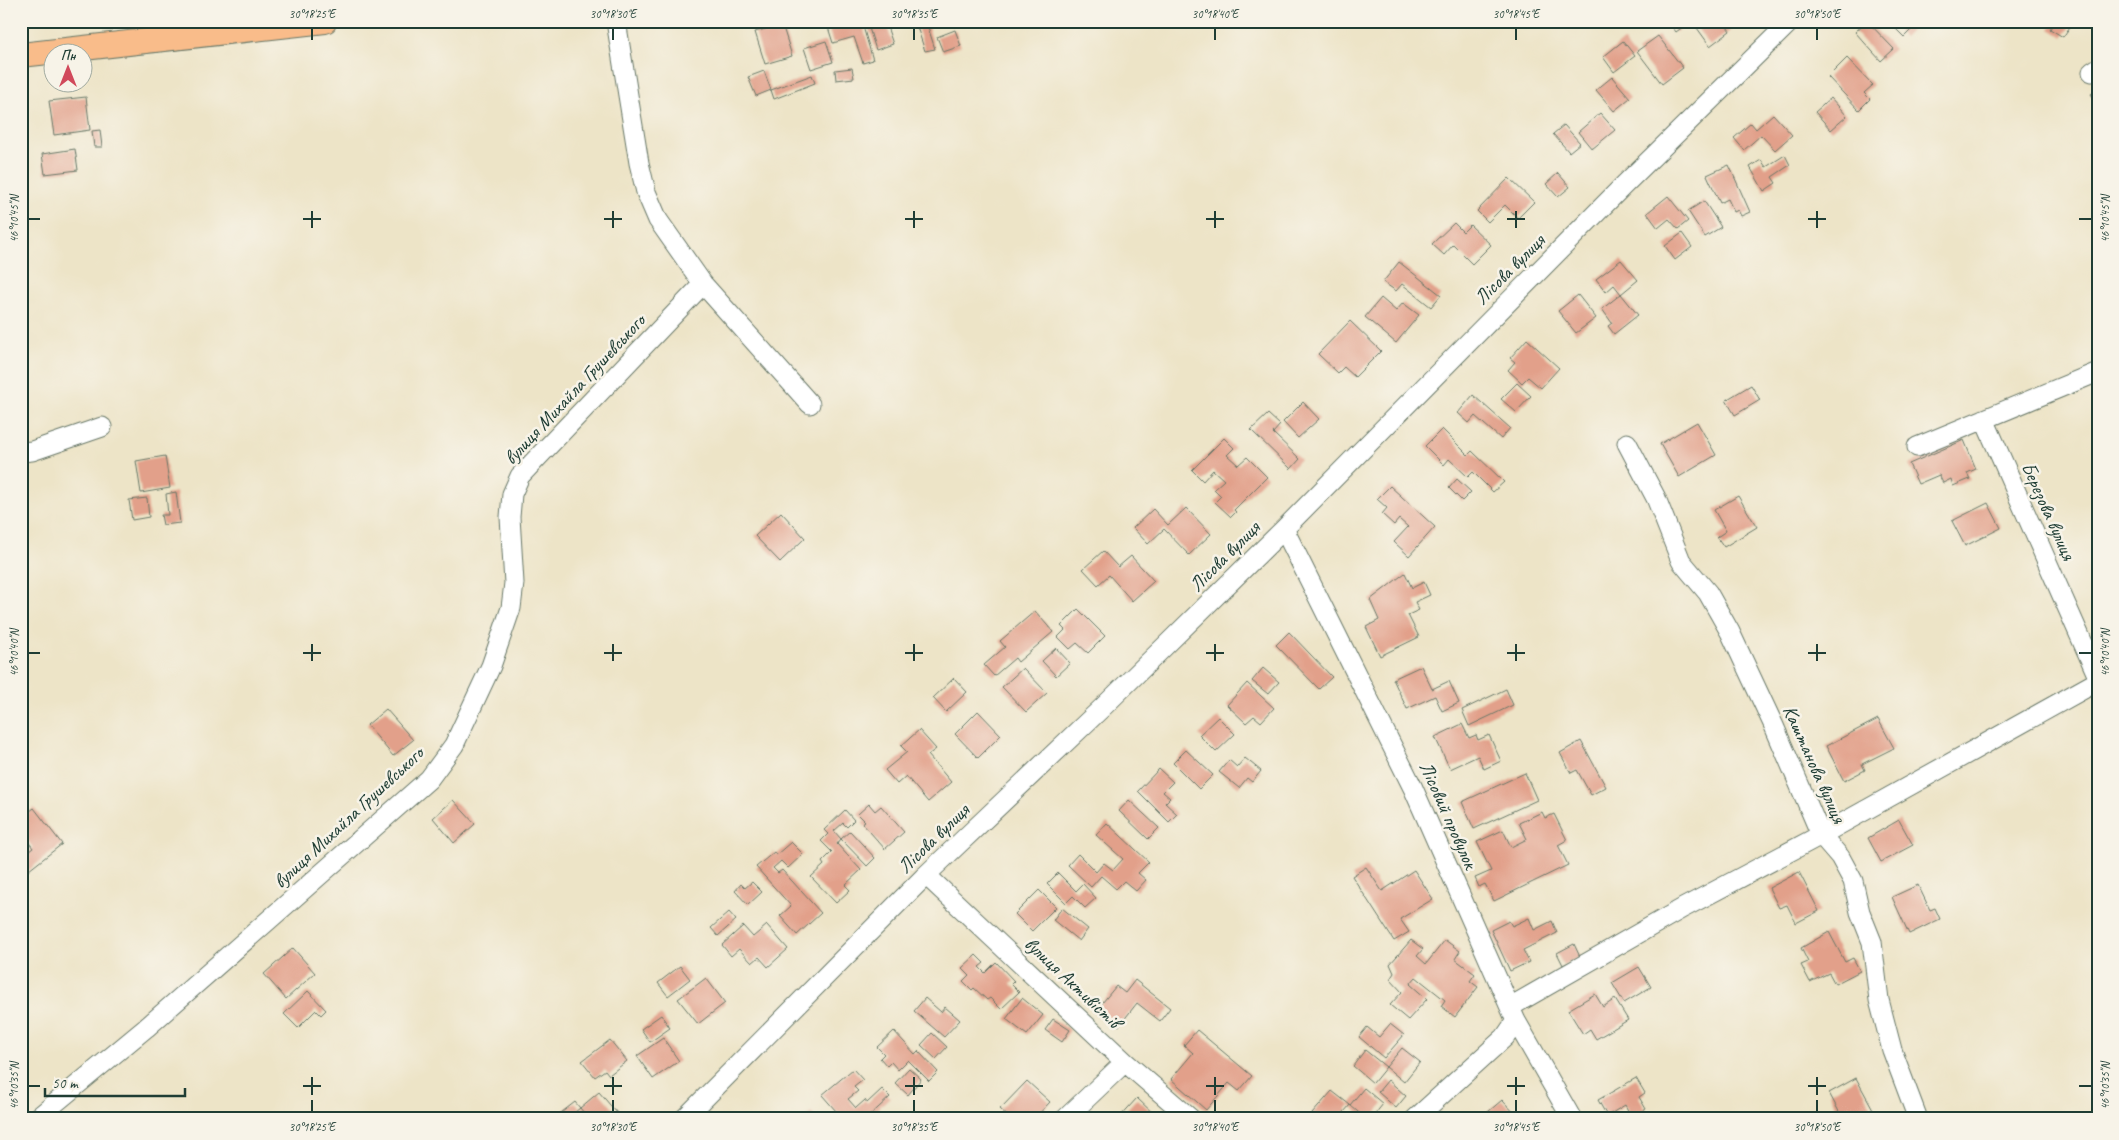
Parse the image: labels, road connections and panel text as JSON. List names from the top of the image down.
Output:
{
  "streets": {
    "street": [
      "Лісова вулиця",
      "вулиця Михайла Грушевського",
      "Березова вулиця",
      "Каштанова вулиця",
      "Лісовий провулок",
      "вулиця Активістів"
    ]
  },
  "crossings": [
    ["Лісова вулиця", "Лісовий провулок"],
    ["Лісова вулиця", "вулиця Активістів"]
  ],
  "scale_bar": "50 m",
  "north": "top",
  "coordinates": [
    "30°18'25\"E",
    "30°18'30\"E",
    "30°18'35\"E",
    "30°18'40\"E",
    "30°18'45\"E",
    "30°18'50\"E",
    "46°10'45\"N",
    "46°10'40\"N",
    "46°10'35\"N"
  ]
}
